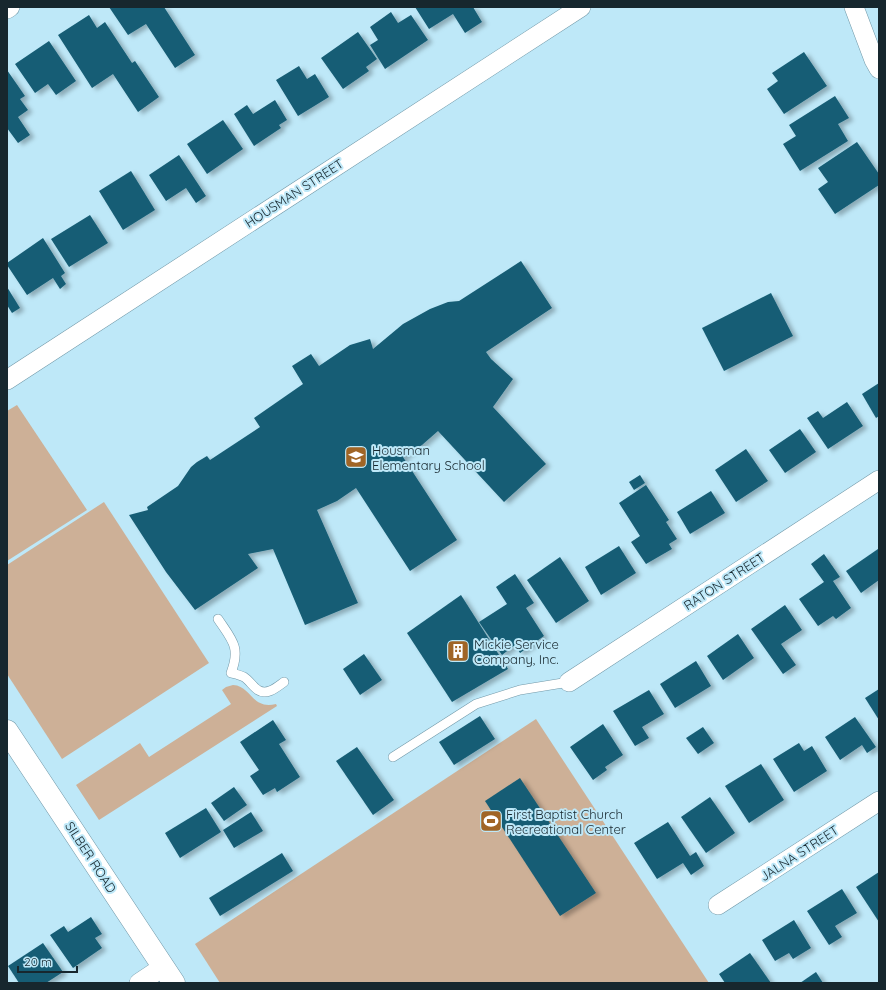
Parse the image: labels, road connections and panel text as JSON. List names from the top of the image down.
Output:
{
  "streets": {
    "street": [
      "HOUSMAN STREET",
      "RATON STREET",
      "JALNA STREET",
      "SILBER ROAD"
    ]
  },
  "places": {
    "school or university": ["Housman Elementary School"],
    "building": ["Mickie Service Company, Inc."],
    "sports": ["First Baptist Church Recreational Center"]
  },
  "scale_bar": "20 m"
}
